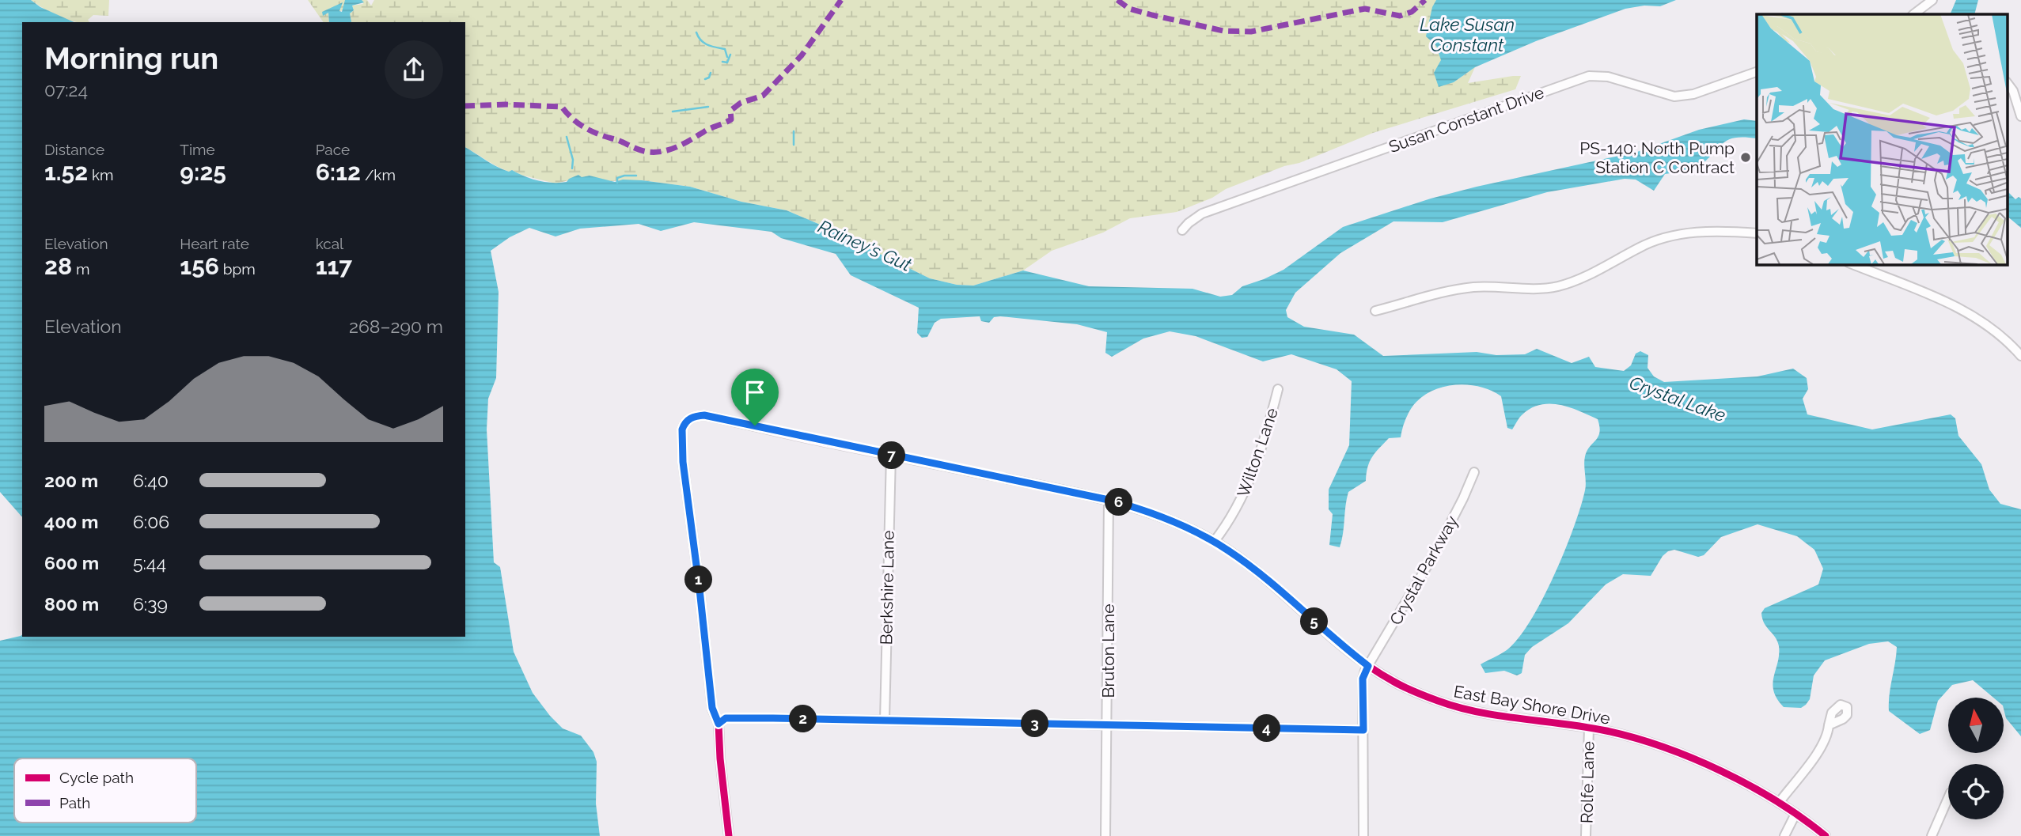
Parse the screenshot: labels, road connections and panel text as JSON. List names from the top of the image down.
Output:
{
  "streets": {
    "street": [
      "Susan Constant Drive",
      "Wilton Lane",
      "Crystal Parkway",
      "Berkshire Lane",
      "Bruton Lane",
      "East Bay Shore Drive",
      "Rolfe Lane"
    ]
  },
  "crossings": [
    ["Wilton Lane", "East Bay Shore Drive"],
    ["Crystal Parkway", "East Bay Shore Drive"],
    ["Berkshire Lane", "East Bay Shore Drive"],
    ["Bruton Lane", "East Bay Shore Drive"],
    ["East Bay Shore Drive", "Rolfe Lane"]
  ],
  "water": ["Lake Susan Constant", "Rainey's Gut", "Crystal Lake"],
  "places": ["PS-140; North Pump Station C Contract"],
  "legend": ["Cycle path", "Path"],
  "north": "top",
  "page": {
    "heading": ["Morning run", "07:24"],
    "stats": [
      ["Distance", "1.52 km"],
      ["Time", "9:25"],
      ["Pace", "6:12 /km"],
      ["Elevation", "28 m"],
      ["Heart rate", "156 bpm"],
      ["kcal", "117"]
    ],
    "chart": ["Elevation", "268–290 m"],
    "pins": [
      "7",
      "6",
      "1",
      "5",
      "2",
      "3",
      "4"
    ],
    "list": [
      {
        "name": "200 m",
        "note": "6:40"
      },
      {
        "name": "400 m",
        "note": "6:06"
      },
      {
        "name": "600 m",
        "note": "5:44"
      },
      {
        "name": "800 m",
        "note": "6:39"
      }
    ]
  }
}
